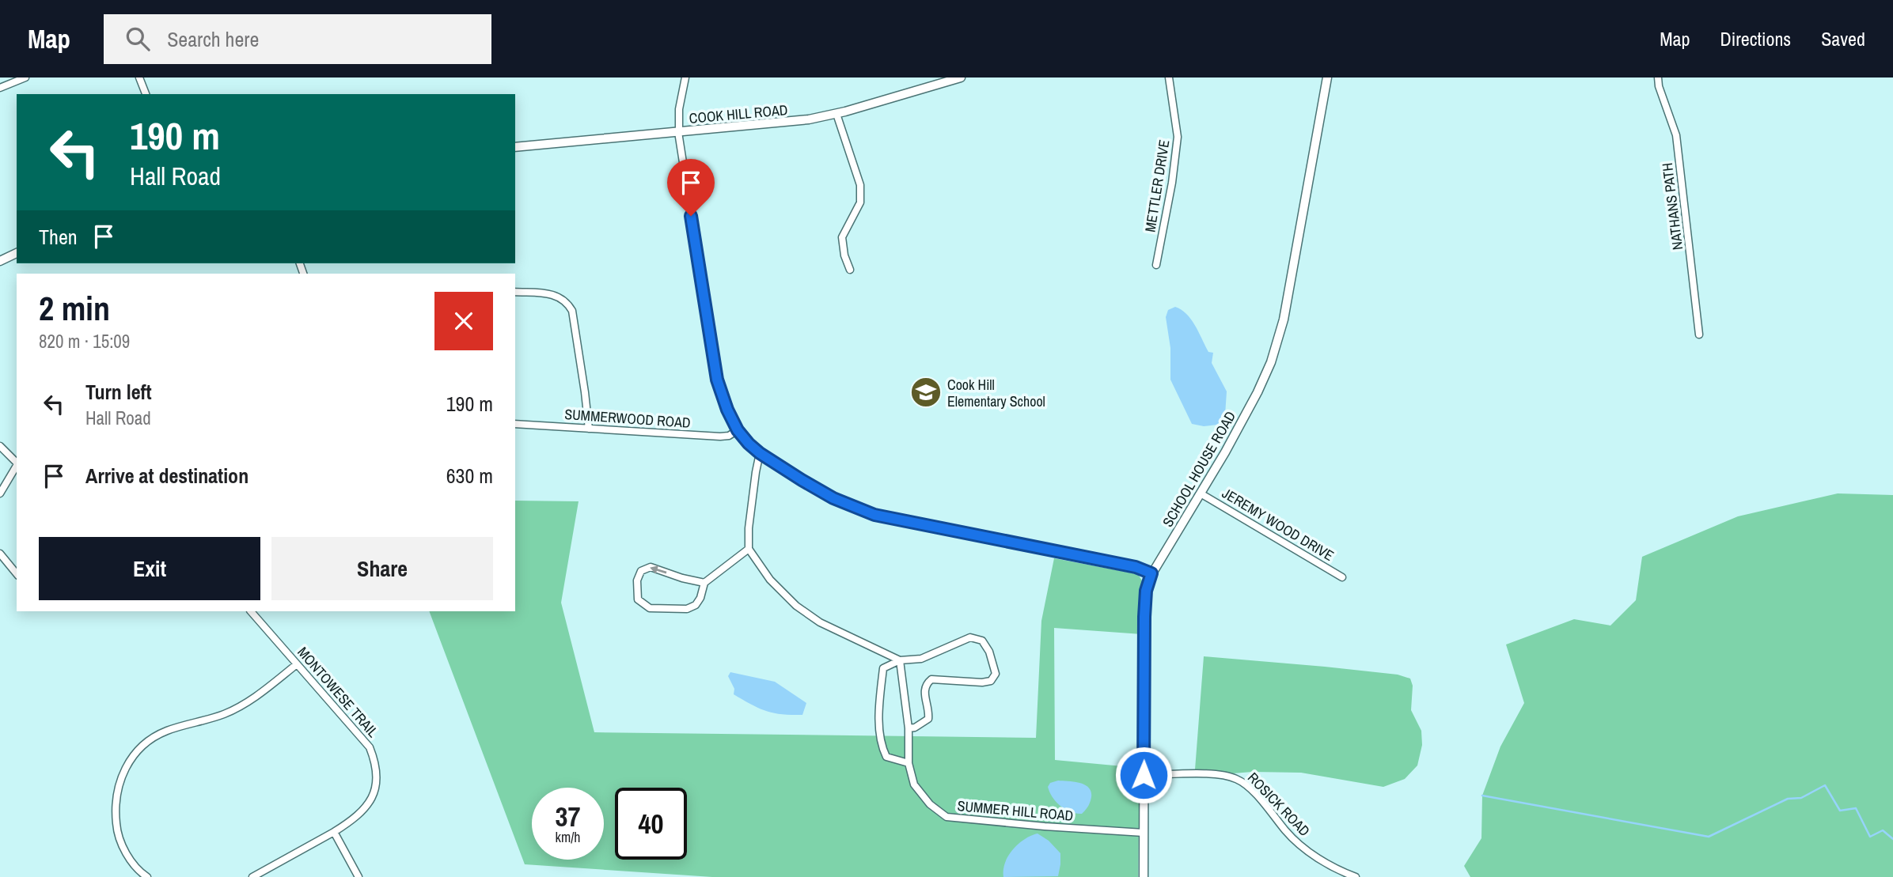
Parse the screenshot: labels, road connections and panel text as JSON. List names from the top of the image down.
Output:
{
  "streets": {
    "street": [
      "COOK HILL ROAD",
      "METTLER DRIVE",
      "NATHANS PATH",
      "SUMMERWOOD ROAD",
      "SCHOOL HOUSE ROAD",
      "JEREMY WOOD DRIVE",
      "MONTOWESE TRAIL",
      "ROSICK ROAD",
      "SUMMER HILL ROAD"
    ]
  },
  "crossings": [
    ["SCHOOL HOUSE ROAD", "JEREMY WOOD DRIVE"],
    ["SCHOOL HOUSE ROAD", "ROSICK ROAD"],
    ["SCHOOL HOUSE ROAD", "SUMMER HILL ROAD"]
  ],
  "places": {
    "school or university": ["Cook Hill Elementary School"]
  },
  "page": {
    "header": "Map",
    "search": "Search here",
    "nav": ["Map", "Directions", "Saved"],
    "turn": ["190 m", "Hall Road"],
    "then": "Then",
    "heading": ["2 min", "820 m · 15:09"],
    "list": [
      {
        "name": "Turn left",
        "note": "Hall Road",
        "value": "190 m"
      },
      {
        "name": "Arrive at destination",
        "value": "630 m"
      }
    ],
    "buttons": ["Exit", "Share"],
    "speed": "37 km/h",
    "limit": "40"
  }
}
